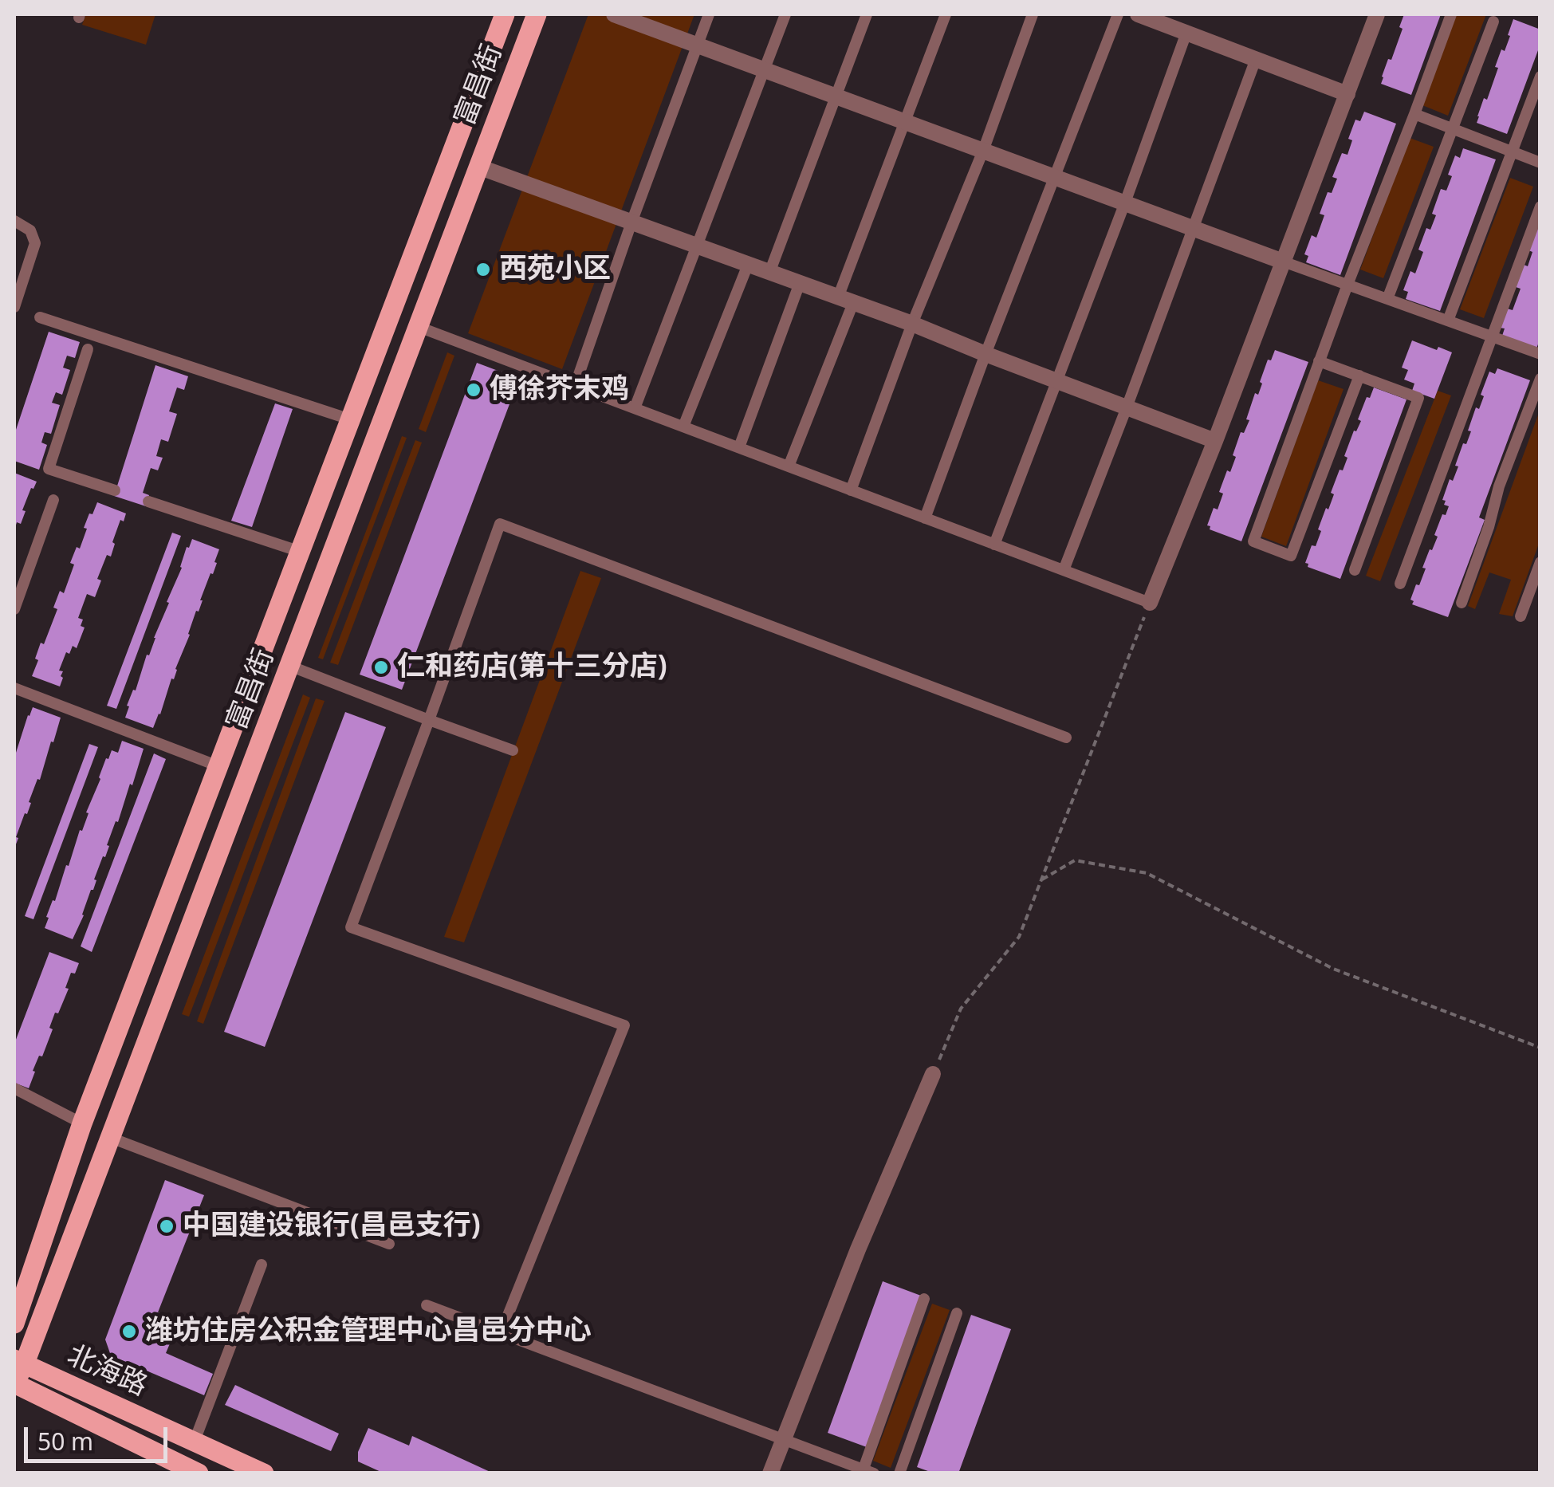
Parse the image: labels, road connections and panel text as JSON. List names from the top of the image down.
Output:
{
  "streets": {
    "main road": ["富昌街", "北海路"]
  },
  "crossings": [
    ["富昌街", "北海路"]
  ],
  "places": [
    "西苑小区",
    "傅徐芥末鸡",
    "仁和药店(第十三分店)",
    "中国建设银行(昌邑支行)",
    "潍坊住房公积金管理中心昌邑分中心"
  ],
  "scale_bar": "50 m"
}
